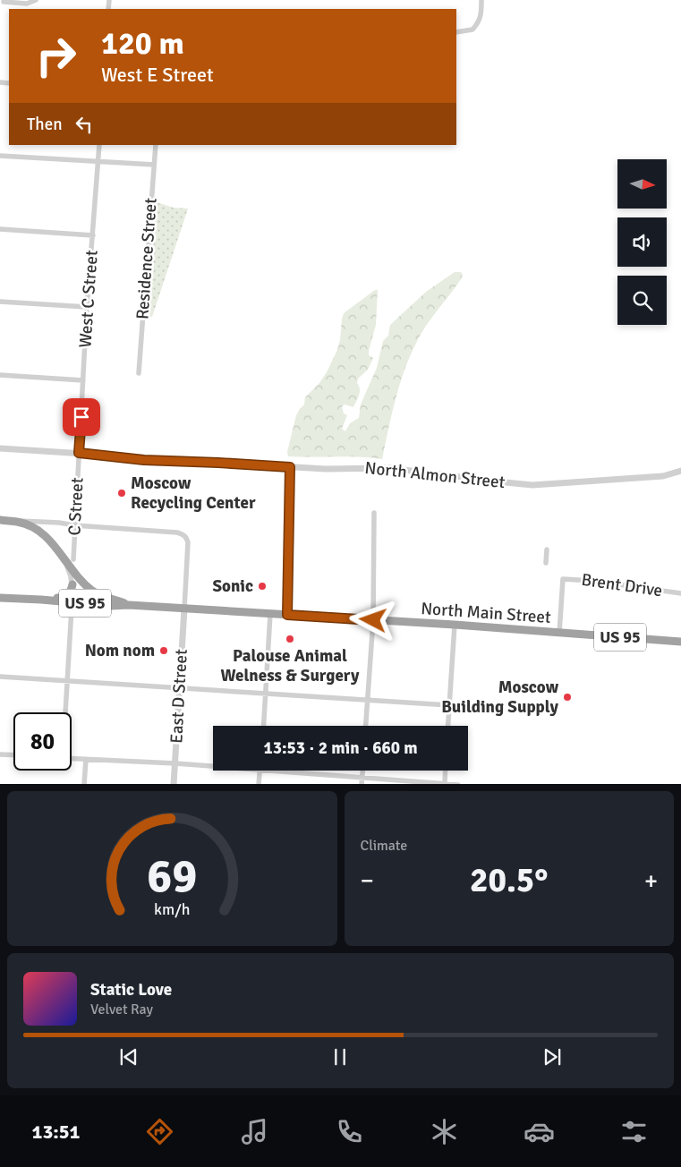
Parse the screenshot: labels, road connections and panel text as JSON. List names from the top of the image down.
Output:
{
  "streets": {
    "highway": ["US 95", "North Main Street"],
    "street": [
      "Residence Street",
      "West C Street",
      "North Almon Street",
      "C Street",
      "Brent Drive",
      "East D Street"
    ]
  },
  "crossings": [
    ["West C Street", "North Almon Street"],
    ["West C Street", "C Street"],
    ["North Almon Street", "C Street"],
    ["Brent Drive", "North Main Street"],
    ["US 95", "North Main Street"],
    ["North Main Street", "East D Street"]
  ],
  "places": [
    "Moscow Recycling Center",
    "Sonic",
    "Palouse Animal Welness & Surgery",
    "Nom nom",
    "Moscow Building Supply"
  ],
  "north": "right",
  "page": {
    "turn": ["120 m", "West E Street"],
    "then": "Then",
    "limit": "80",
    "trip": "13:53 · 2 min · 660 m",
    "tile": "Climate",
    "heat": ["−", "20.5°", "+"],
    "song": ["Static Love", "Velvet Ray"],
    "tabs": "13:51",
    "gauge": ["69", "km/h"]
  }
}
